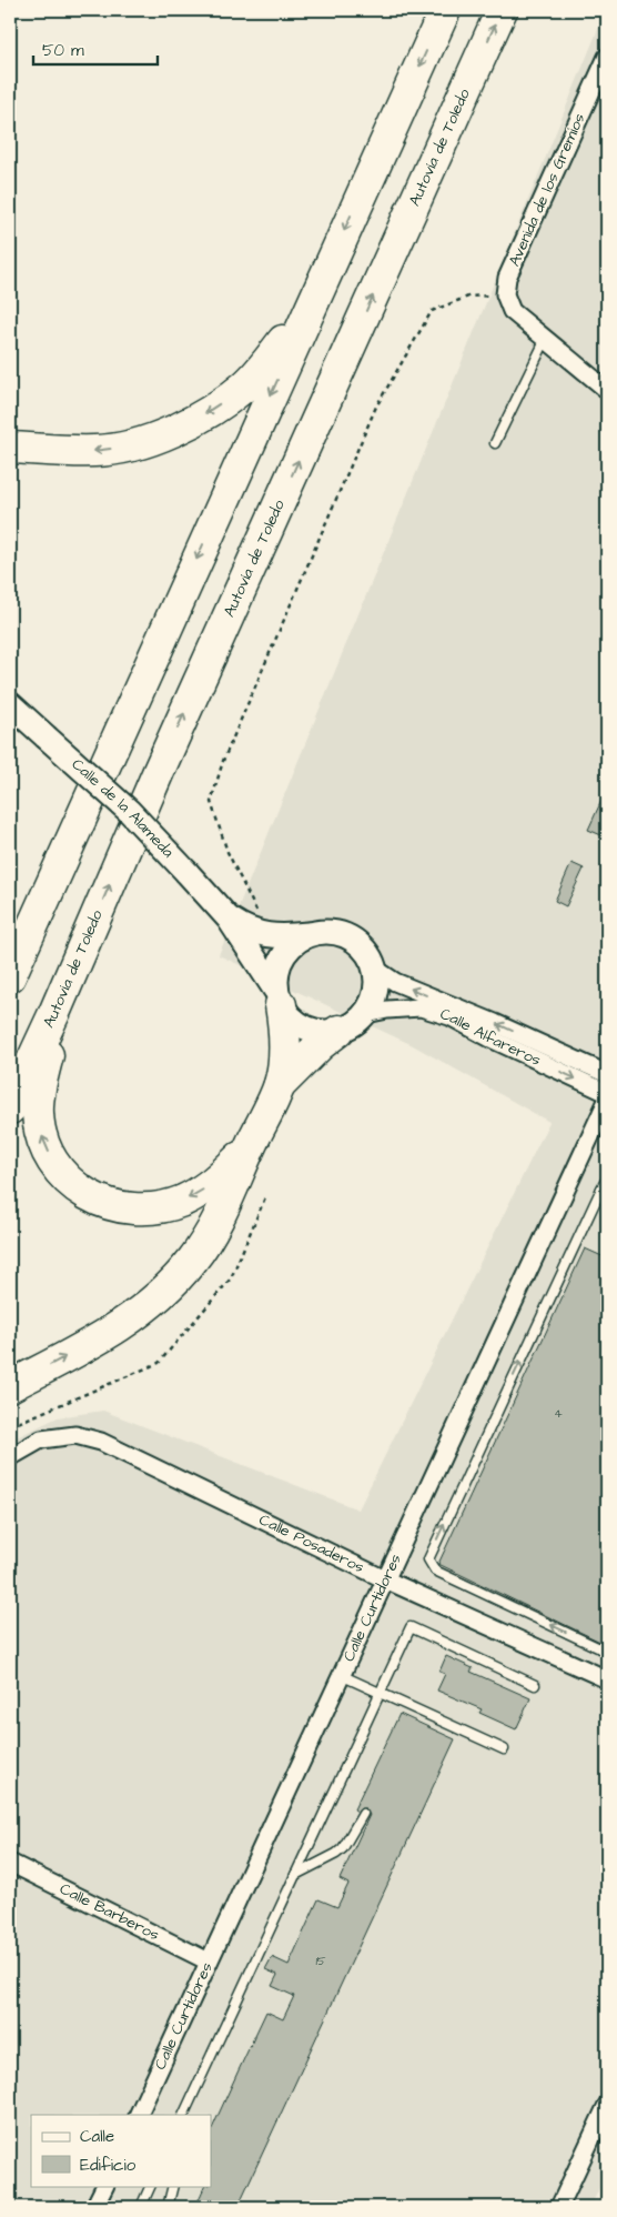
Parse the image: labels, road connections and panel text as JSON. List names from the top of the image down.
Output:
{
  "streets": {
    "highway": ["Autovía de Toledo"],
    "street": [
      "Avenida de los Gremios",
      "Calle de la Alameda",
      "Calle Alfareros",
      "Calle Posaderos",
      "Calle Curtidores",
      "Calle Barberos"
    ]
  },
  "crossings": [
    ["Calle de la Alameda", "Calle Alfareros"],
    ["Calle Posaderos", "Calle Curtidores"],
    ["Calle Curtidores", "Calle Barberos"]
  ],
  "house_numbers": ["4", "15"],
  "legend": ["Calle", "Edificio"],
  "scale_bar": "50 m"
}
